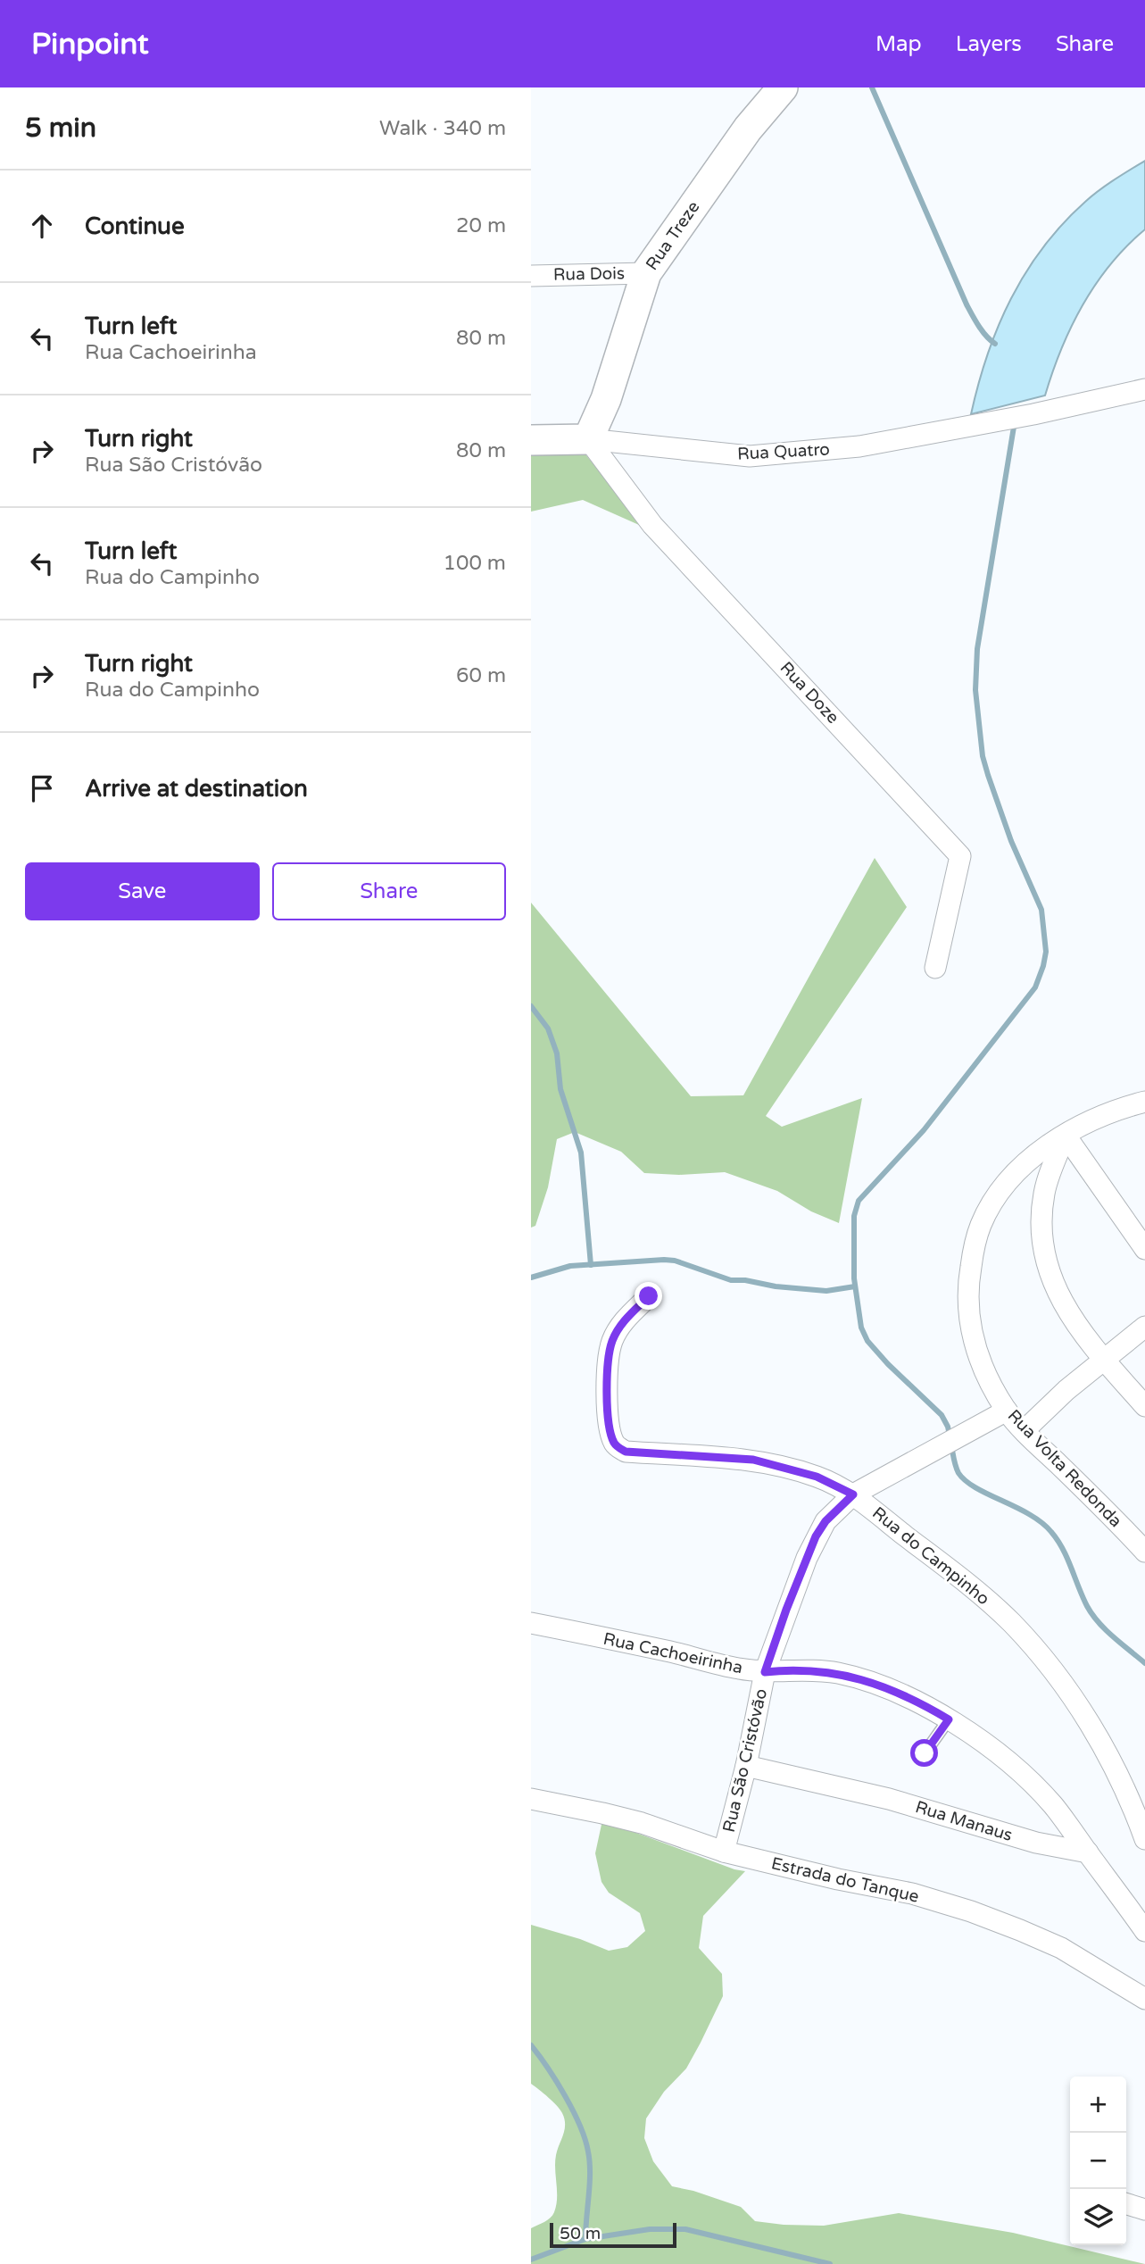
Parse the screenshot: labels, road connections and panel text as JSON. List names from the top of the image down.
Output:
{
  "streets": {
    "street": [
      "Rua Treze",
      "Rua Dois",
      "Rua Quatro",
      "Rua Doze",
      "Rua Volta Redonda",
      "Rua do Campinho",
      "Rua Cachoeirinha",
      "Rua São Cristóvão",
      "Rua Manaus",
      "Estrada do Tanque"
    ]
  },
  "crossings": [
    ["Rua Treze", "Rua Dois"],
    ["Rua Treze", "Rua Quatro"],
    ["Rua Treze", "Rua Doze"],
    ["Rua Quatro", "Rua Doze"],
    ["Rua Volta Redonda", "Rua São Cristóvão"],
    ["Rua do Campinho", "Rua São Cristóvão"],
    ["Rua Cachoeirinha", "Rua São Cristóvão"],
    ["Rua Cachoeirinha", "Rua Manaus"],
    ["Rua São Cristóvão", "Rua Manaus"],
    ["Rua São Cristóvão", "Estrada do Tanque"]
  ],
  "scale_bar": "50 m",
  "page": {
    "header": "Pinpoint",
    "nav": ["Map", "Layers", "Share"],
    "heading": ["5 min", "Walk · 340 m"],
    "list": [
      ["Continue", "20 m"],
      ["Turn left", "Rua Cachoeirinha", "80 m"],
      ["Turn right", "Rua São Cristóvão", "80 m"],
      ["Turn left", "Rua do Campinho", "100 m"],
      ["Turn right", "Rua do Campinho", "60 m"],
      "Arrive at destination"
    ],
    "buttons": ["Save", "Share"],
    "map_buttons": ["+", "−"],
    "scale": "50 m"
  }
}
